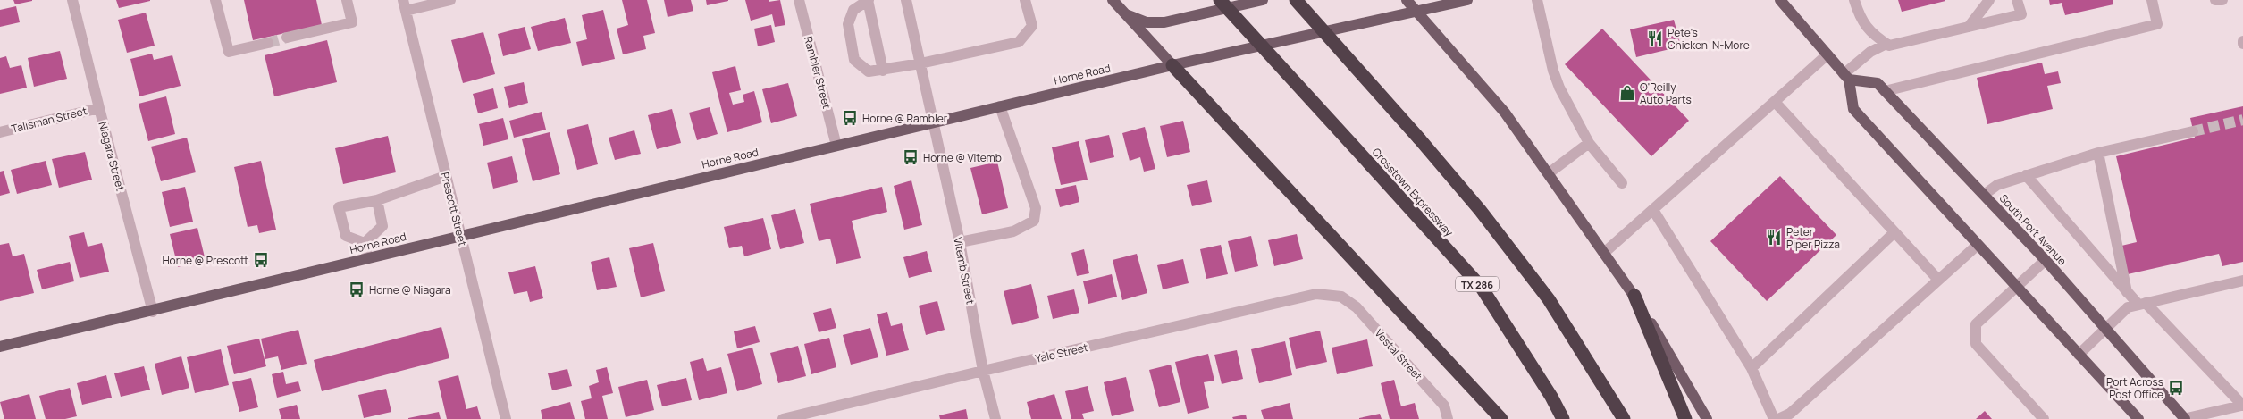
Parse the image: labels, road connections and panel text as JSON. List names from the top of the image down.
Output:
{
  "streets": {
    "highway": ["Crosstown Expressway", "TX 286"],
    "main road": ["Horne Road", "South Port Avenue"],
    "street": [
      "Rambler Street",
      "Talisman Street",
      "Niagara Street",
      "Prescott Street",
      "Vitemb Street",
      "Yale Street",
      "Vestal Street"
    ]
  },
  "crossings": [
    ["Rambler Street", "Horne Road"],
    ["Horne Road", "Niagara Street"],
    ["Horne Road", "Prescott Street"],
    ["Horne Road", "Vitemb Street"],
    ["Talisman Street", "Niagara Street"],
    ["Vitemb Street", "Yale Street"],
    ["Yale Street", "Vestal Street"]
  ],
  "places": {
    "restaurant": ["Pete's Chicken-N-More", "Peter Piper Pizza"],
    "shop": ["O'Reilly Auto Parts"],
    "bus stop": [
      "Horne @ Rambler",
      "Horne @ Vitemb",
      "Horne @ Prescott",
      "Horne @ Niagara",
      "Port Across Post Office"
    ]
  }
}
